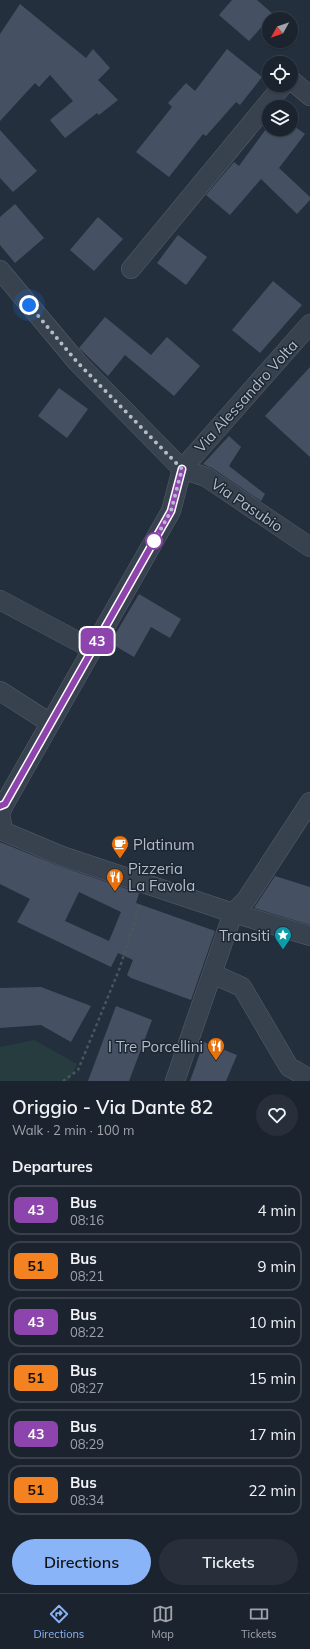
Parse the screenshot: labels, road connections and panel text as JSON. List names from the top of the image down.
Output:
{
  "streets": {
    "street": ["Via Alessandro Volta", "Via Pasubio"]
  },
  "crossings": [
    ["Via Alessandro Volta", "Via Pasubio"]
  ],
  "places": {
    "cafe": ["Platinum"],
    "restaurant": ["Pizzeria La Favola", "I Tre Porcellini"],
    "place": ["Transiti"]
  },
  "lines": ["bus line 43"],
  "north": "bottom left",
  "page": {
    "on_map": "43",
    "heading": [
      ["Origgio - Via Dante 82", "Walk · 2 min · 100 m"],
      "Departures"
    ],
    "list": [
      {
        "mark": "43",
        "name": "Bus",
        "note": "08:16",
        "value": "4 min"
      },
      {
        "mark": "51",
        "name": "Bus",
        "note": "08:21",
        "value": "9 min"
      },
      {
        "mark": "43",
        "name": "Bus",
        "note": "08:22",
        "value": "10 min"
      },
      {
        "mark": "51",
        "name": "Bus",
        "note": "08:27",
        "value": "15 min"
      },
      {
        "mark": "43",
        "name": "Bus",
        "note": "08:29",
        "value": "17 min"
      },
      {
        "mark": "51",
        "name": "Bus",
        "note": "08:34",
        "value": "22 min"
      }
    ],
    "buttons": ["Directions", "Tickets"],
    "tabs": ["Directions", "Map", "Tickets"]
  }
}
